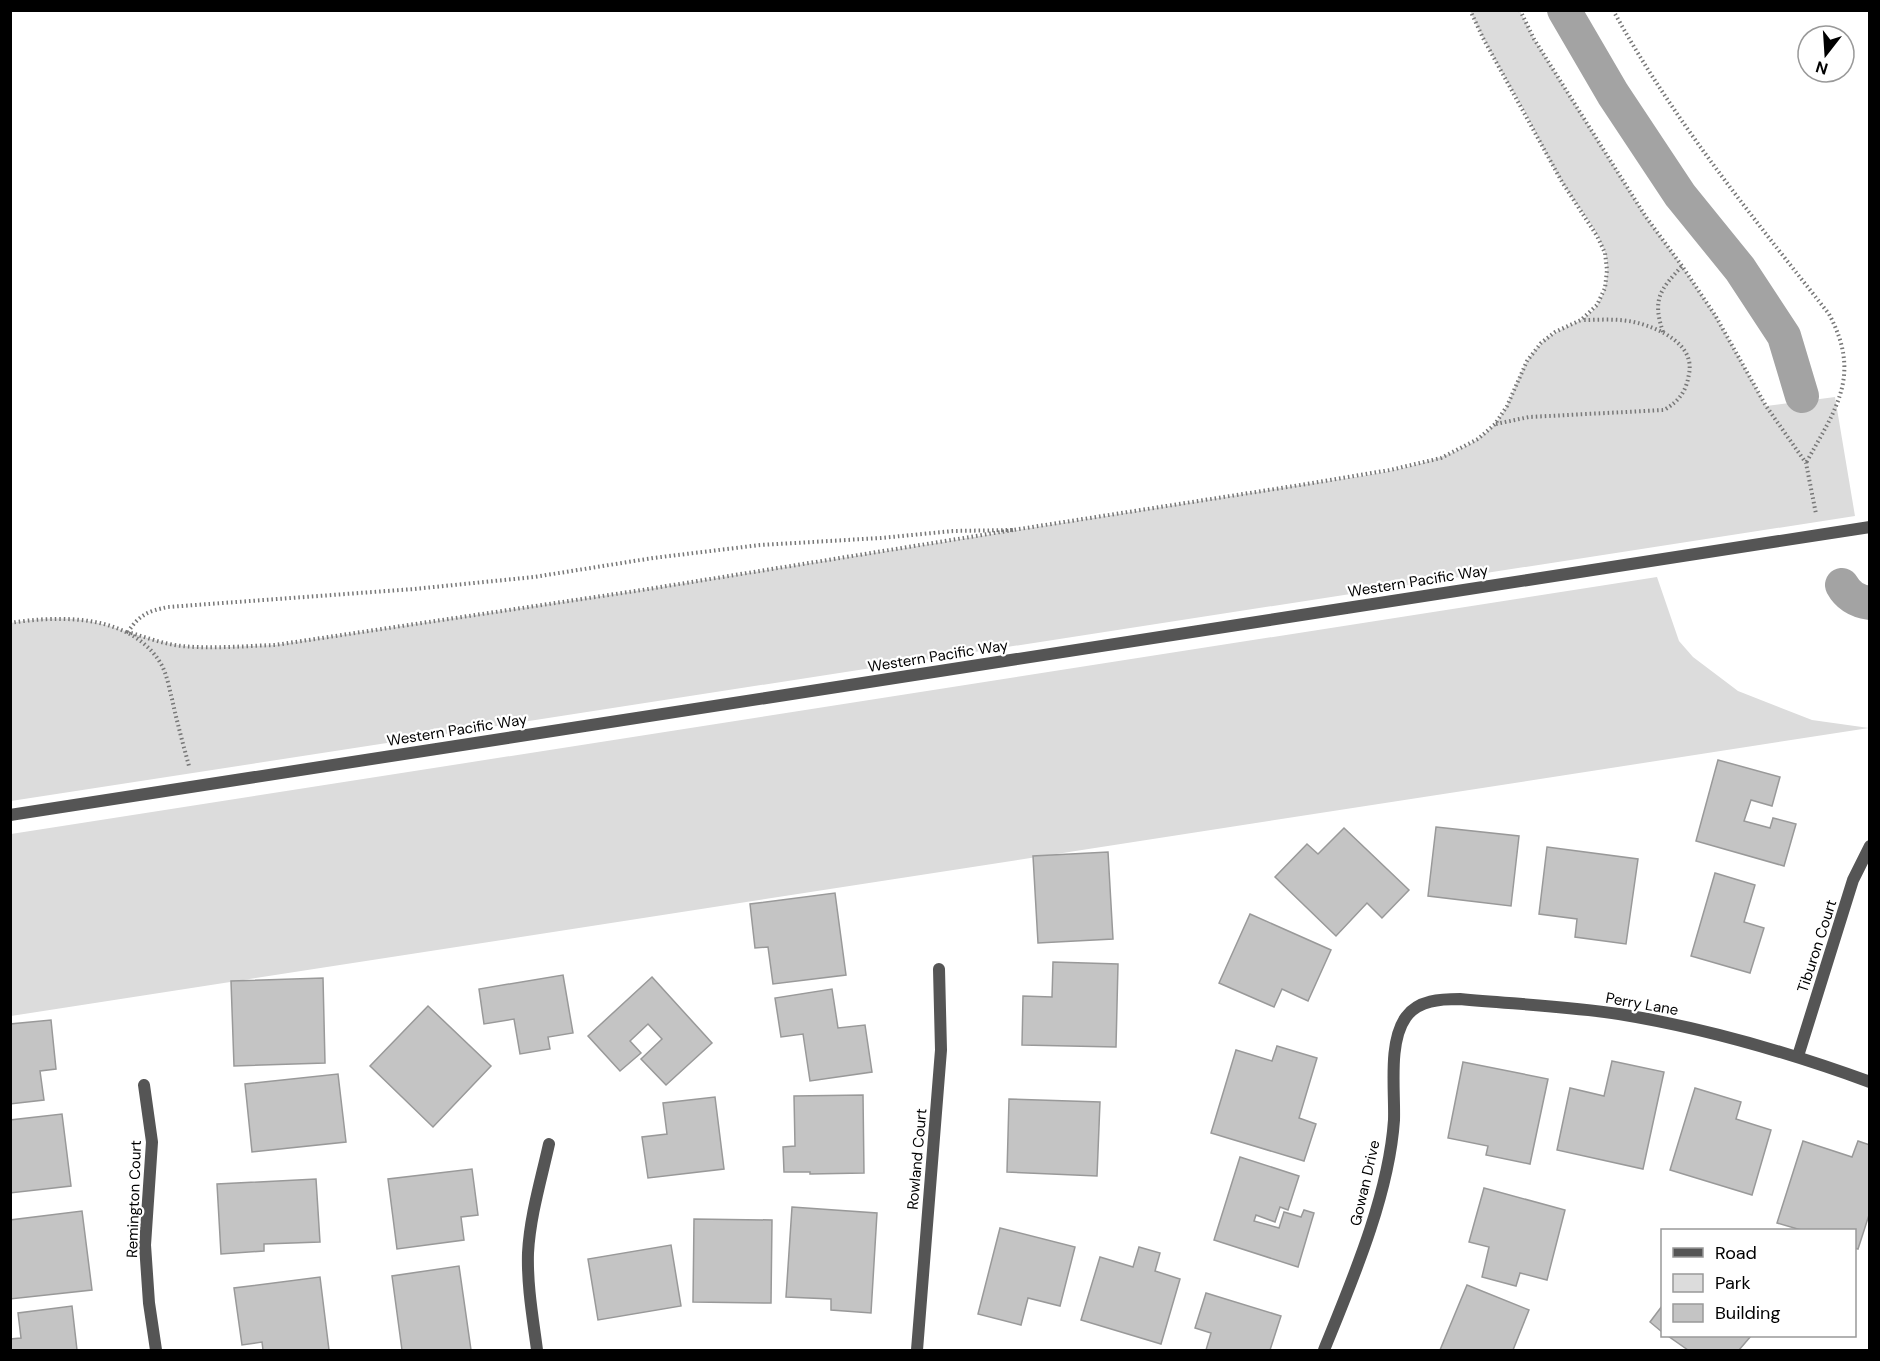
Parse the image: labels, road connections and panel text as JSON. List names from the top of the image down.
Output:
{
  "streets": {
    "street": [
      "Western Pacific Way",
      "Tiburon Court",
      "Perry Lane",
      "Rowland Court",
      "Gowan Drive",
      "Remington Court"
    ]
  },
  "crossings": [
    ["Tiburon Court", "Perry Lane"],
    ["Perry Lane", "Gowan Drive"]
  ],
  "legend": ["Road", "Park", "Building"],
  "north": "bottom"
}
